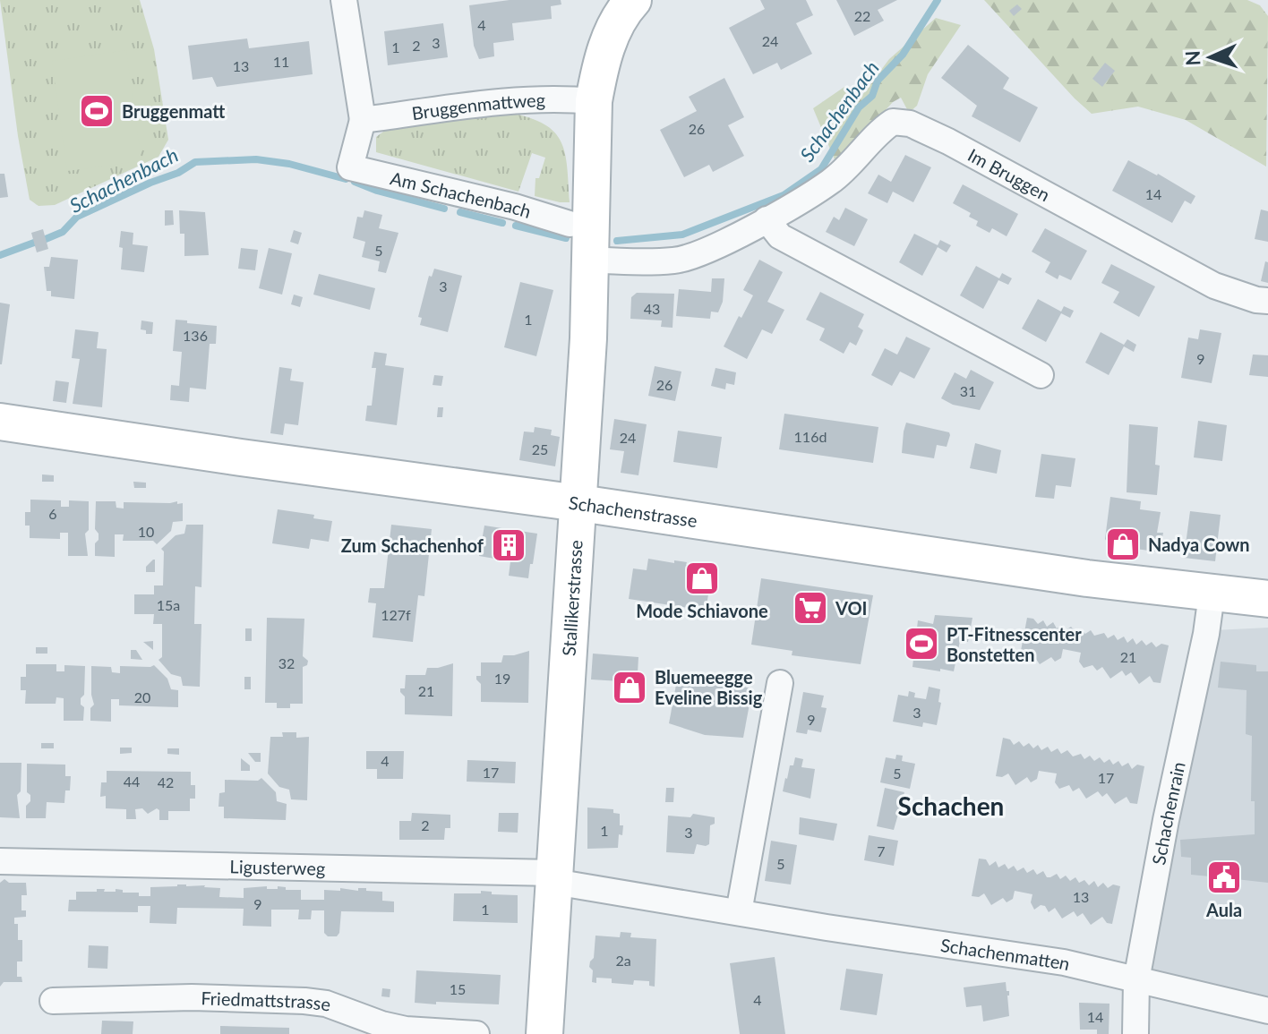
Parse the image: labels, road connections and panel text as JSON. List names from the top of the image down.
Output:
{
  "streets": {
    "street": [
      "Bruggenmattweg",
      "Im Bruggen",
      "Am Schachenbach",
      "Schachenstrasse",
      "Stallikerstrasse",
      "Schachenrain",
      "Ligusterweg",
      "Schachenmatten",
      "Friedmattstrasse"
    ]
  },
  "crossings": [
    ["Bruggenmattweg", "Am Schachenbach"],
    ["Bruggenmattweg", "Stallikerstrasse"],
    ["Im Bruggen", "Stallikerstrasse"],
    ["Schachenstrasse", "Stallikerstrasse"],
    ["Schachenstrasse", "Schachenrain"],
    ["Stallikerstrasse", "Ligusterweg"],
    ["Stallikerstrasse", "Schachenmatten"],
    ["Schachenrain", "Schachenmatten"],
    ["Ligusterweg", "Schachenmatten"]
  ],
  "districts": ["Schachen"],
  "water": ["Schachenbach"],
  "places": {
    "sports": ["Bruggenmatt", "PT-Fitnesscenter Bonstetten"],
    "shop": ["Nadya Cown", "Mode Schiavone", "Bluemeegge Eveline Bissig"],
    "building": ["Zum Schachenhof"],
    "supermarket": ["VOI"],
    "public building": ["Aula"]
  },
  "house_numbers": [
    "22",
    "4",
    "24",
    "3",
    "2",
    "1",
    "11",
    "13",
    "26",
    "14",
    "5",
    "3",
    "43",
    "1",
    "136",
    "9",
    "26",
    "31",
    "116d",
    "24",
    "25",
    "6",
    "10",
    "15a",
    "127f",
    "21",
    "32",
    "19",
    "21",
    "20",
    "3",
    "9",
    "4",
    "17",
    "5",
    "17",
    "44",
    "42",
    "2",
    "1",
    "3",
    "7",
    "5",
    "13",
    "9",
    "1",
    "2a",
    "15",
    "4",
    "14"
  ],
  "north": "left"
}
